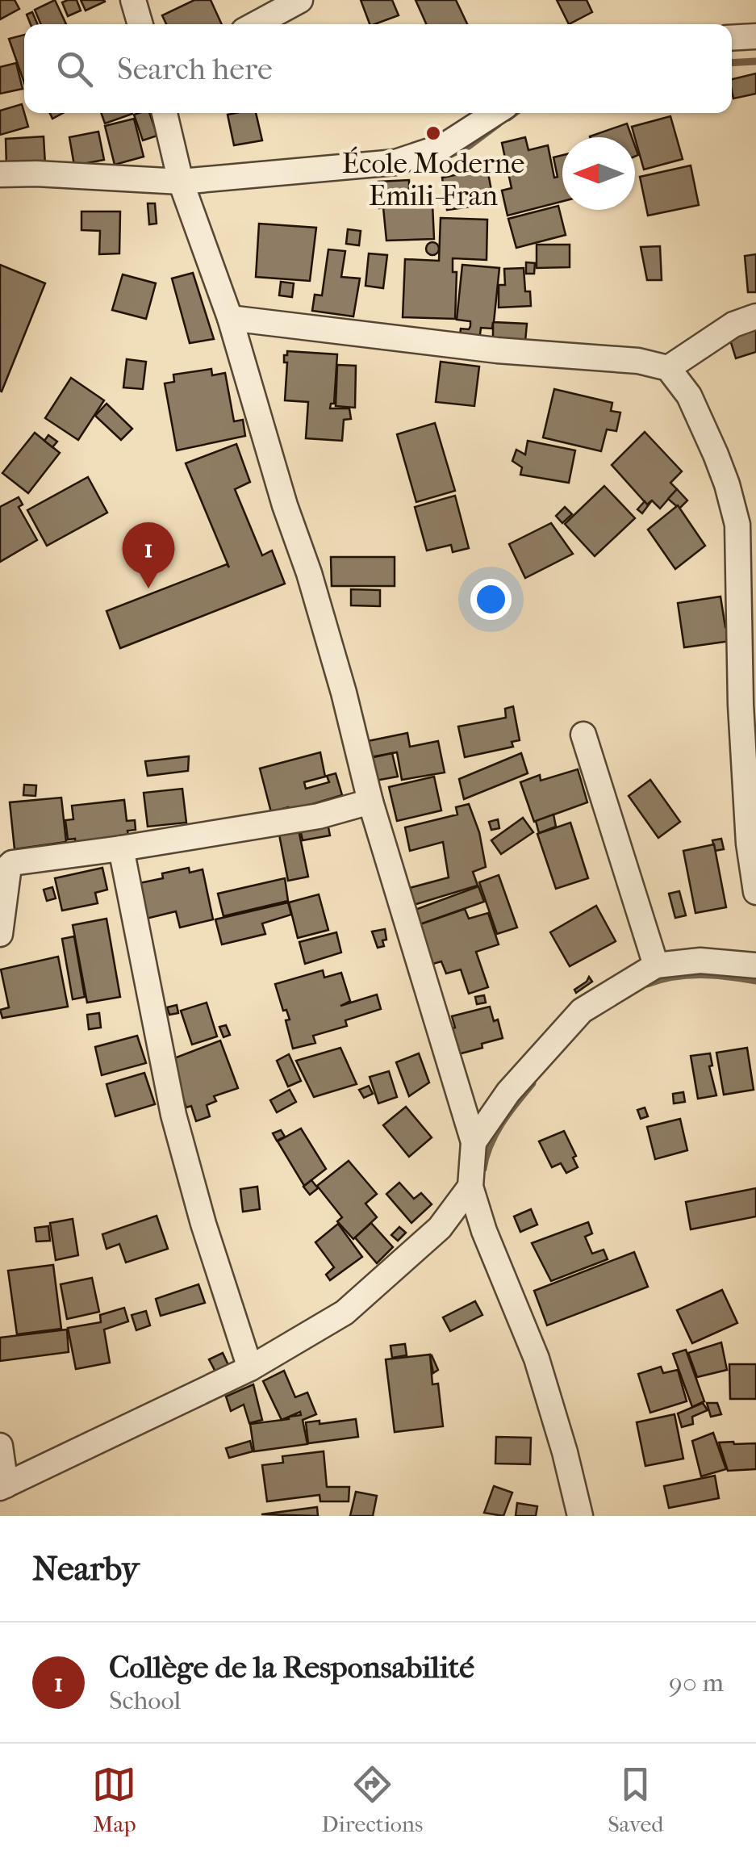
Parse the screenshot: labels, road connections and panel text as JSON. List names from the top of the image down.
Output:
{
  "places": ["École Moderne Emili-Fran"],
  "north": "left",
  "page": {
    "search": "Search here",
    "pins": "1",
    "heading": "Nearby",
    "list": [
      {
        "mark": "1",
        "name": "Collège de la Responsabilité",
        "note": "School",
        "value": "90 m"
      }
    ],
    "nav": ["Map", "Directions", "Saved"]
  }
}
